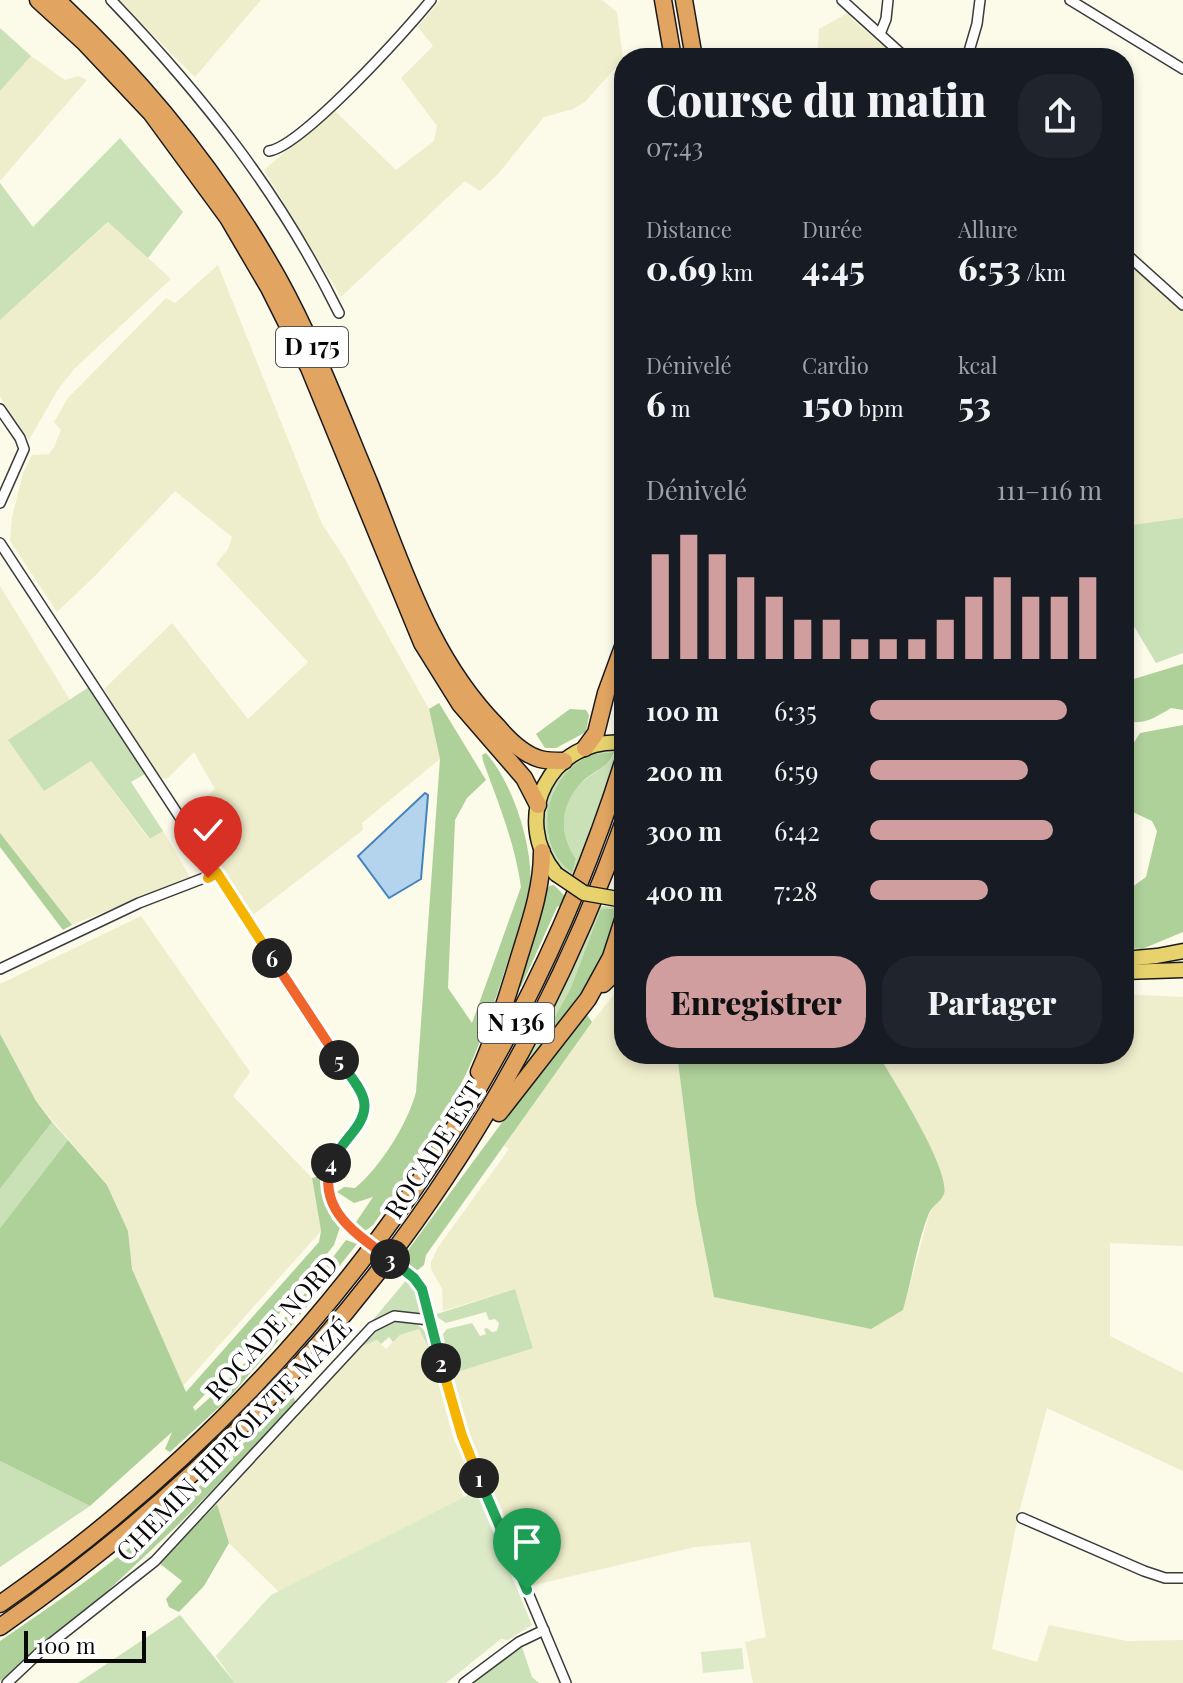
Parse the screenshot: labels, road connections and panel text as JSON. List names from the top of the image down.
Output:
{
  "streets": {
    "highway": [
      "D 175",
      "N 136",
      "ROCADE EST",
      "ROCADE NORD"
    ],
    "street": ["CHEMIN HIPPOLYTE MAZÉ"]
  },
  "crossings": [
    ["ROCADE EST", "ROCADE NORD"]
  ],
  "scale_bar": "100 m",
  "page": {
    "heading": ["Course du matin", "07:43"],
    "stats": [
      ["Distance", "0.69 km"],
      ["Durée", "4:45"],
      ["Allure", "6:53 /km"],
      ["Dénivelé", "6 m"],
      ["Cardio", "150 bpm"],
      ["kcal", "53"]
    ],
    "chart": ["Dénivelé", "111–116 m"],
    "list": [
      {
        "name": "100 m",
        "note": "6:35"
      },
      {
        "name": "200 m",
        "note": "6:59"
      },
      {
        "name": "300 m",
        "note": "6:42"
      },
      {
        "name": "400 m",
        "note": "7:28"
      }
    ],
    "pins": [
      "6",
      "5",
      "4",
      "3",
      "2",
      "1"
    ],
    "buttons": ["Enregistrer", "Partager"],
    "scale": "100 m"
  }
}
